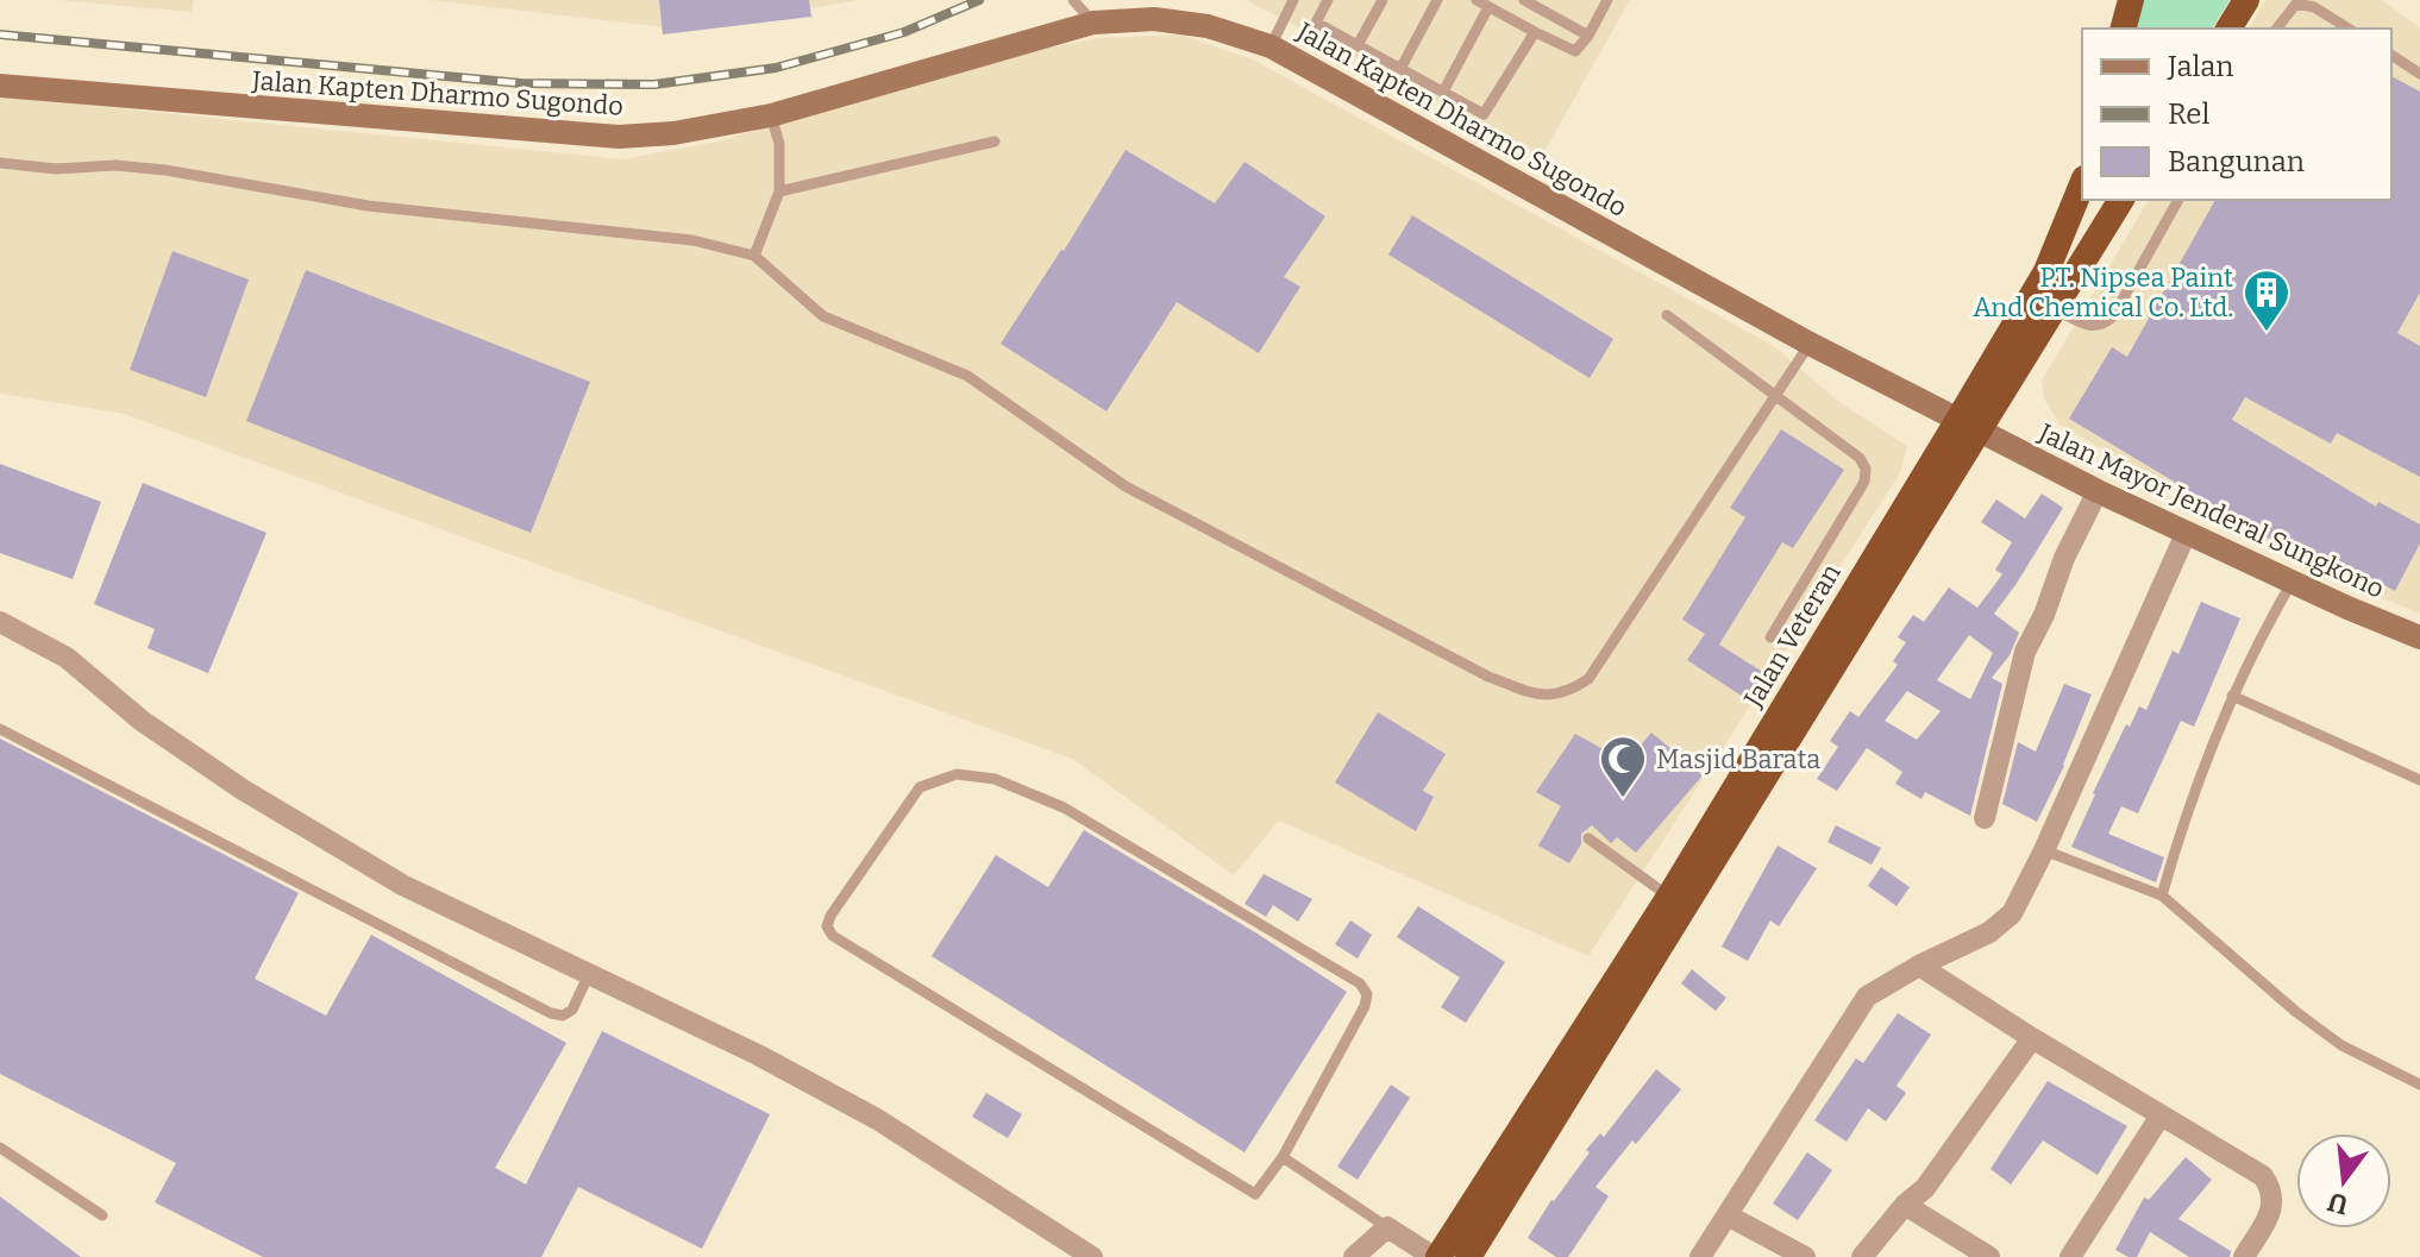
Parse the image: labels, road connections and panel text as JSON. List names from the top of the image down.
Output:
{
  "streets": {
    "highway": ["Jalan Veteran"],
    "main road": ["Jalan Kapten Dharmo Sugondo", "Jalan Mayor Jenderal Sungkono"]
  },
  "crossings": [
    ["Jalan Kapten Dharmo Sugondo", "Jalan Mayor Jenderal Sungkono"],
    ["Jalan Kapten Dharmo Sugondo", "Jalan Veteran"],
    ["Jalan Mayor Jenderal Sungkono", "Jalan Veteran"]
  ],
  "places": {
    "building": ["P.T. Nipsea Paint And Chemical Co. Ltd."],
    "mosque": ["Masjid Barata"]
  },
  "legend": ["Jalan", "Rel", "Bangunan"],
  "north": "bottom"
}
